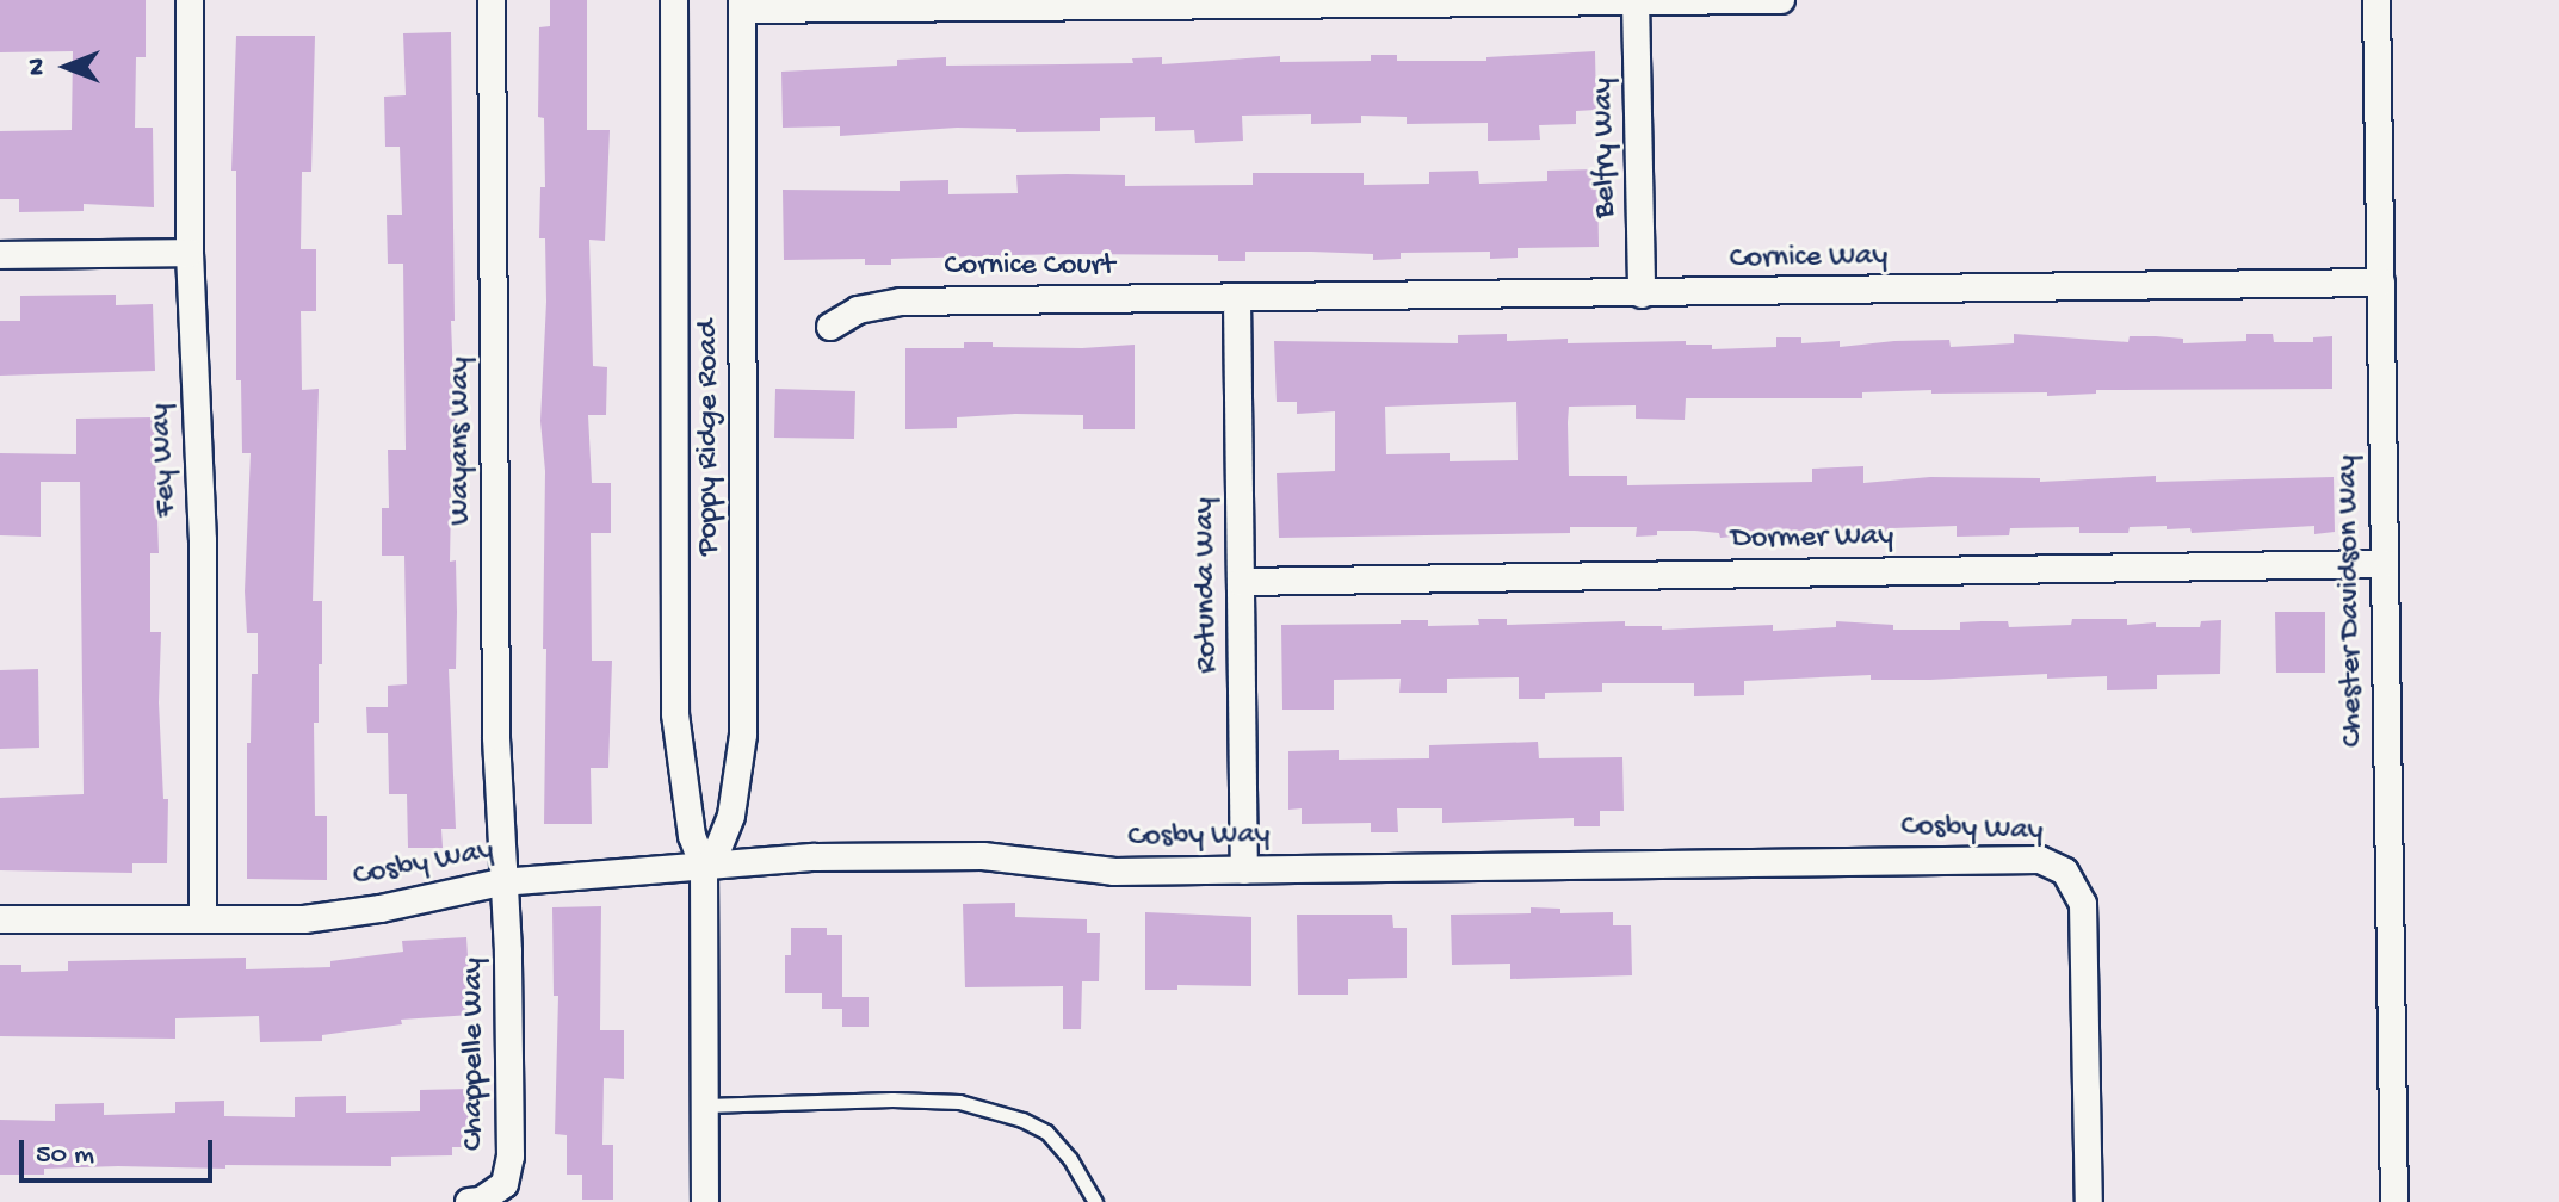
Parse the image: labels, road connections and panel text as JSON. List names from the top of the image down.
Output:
{
  "streets": {
    "street": [
      "Belfry Way",
      "Cornice Way",
      "Cornice Court",
      "Poppy Ridge Road",
      "Wayans Way",
      "Fey Way",
      "Dormer Way",
      "Rotunda Way",
      "Chester Davidson Way",
      "Cosby Way",
      "Chappelle Way"
    ]
  },
  "crossings": [
    ["Belfry Way", "Cornice Way"],
    ["Cornice Way", "Cornice Court"],
    ["Cornice Way", "Rotunda Way"],
    ["Cornice Way", "Chester Davidson Way"],
    ["Cornice Court", "Rotunda Way"],
    ["Poppy Ridge Road", "Cosby Way"],
    ["Wayans Way", "Cosby Way"],
    ["Wayans Way", "Chappelle Way"],
    ["Fey Way", "Cosby Way"],
    ["Dormer Way", "Rotunda Way"],
    ["Dormer Way", "Chester Davidson Way"],
    ["Rotunda Way", "Cosby Way"],
    ["Cosby Way", "Chappelle Way"]
  ],
  "scale_bar": "50 m",
  "north": "left"
}
